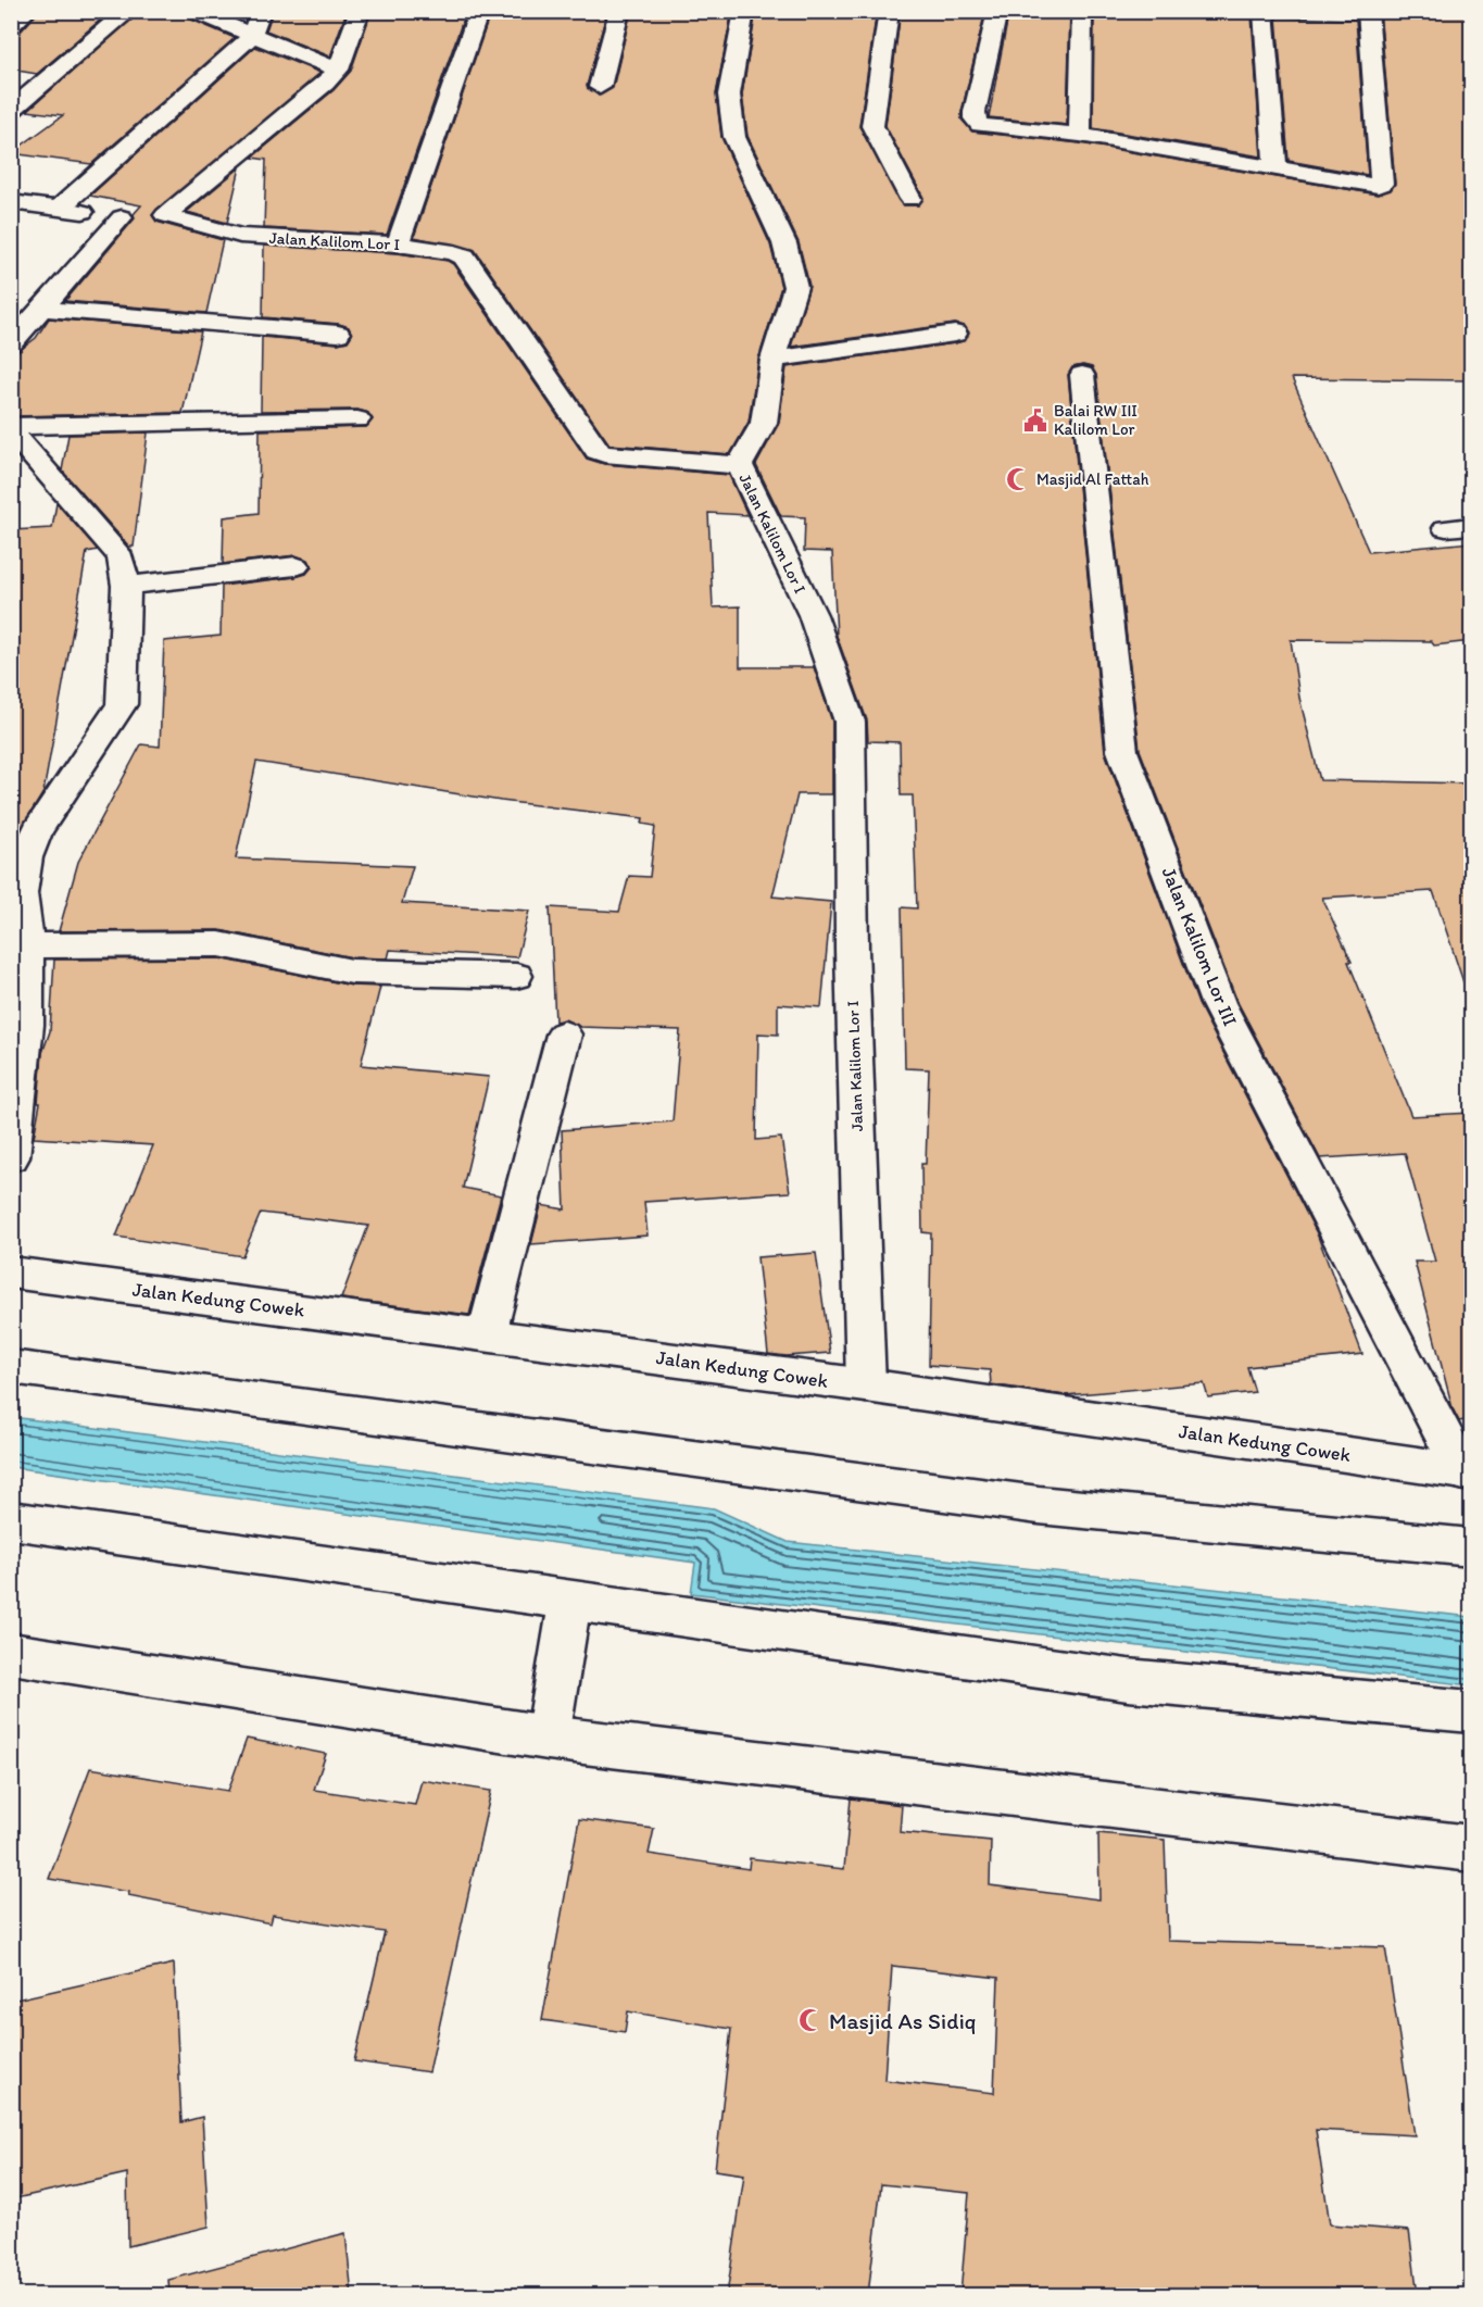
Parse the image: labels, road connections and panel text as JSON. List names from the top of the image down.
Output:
{
  "streets": {
    "main road": ["Jalan Kalilom Lor I", "Jalan Kalilom Lor III", "Jalan Kedung Cowek"]
  },
  "crossings": [
    ["Jalan Kalilom Lor I", "Jalan Kedung Cowek"],
    ["Jalan Kalilom Lor III", "Jalan Kedung Cowek"]
  ],
  "places": {
    "public building": ["Balai RW III Kalilom Lor"],
    "mosque": ["Masjid Al Fattah", "Masjid As Sidiq"]
  }
}
